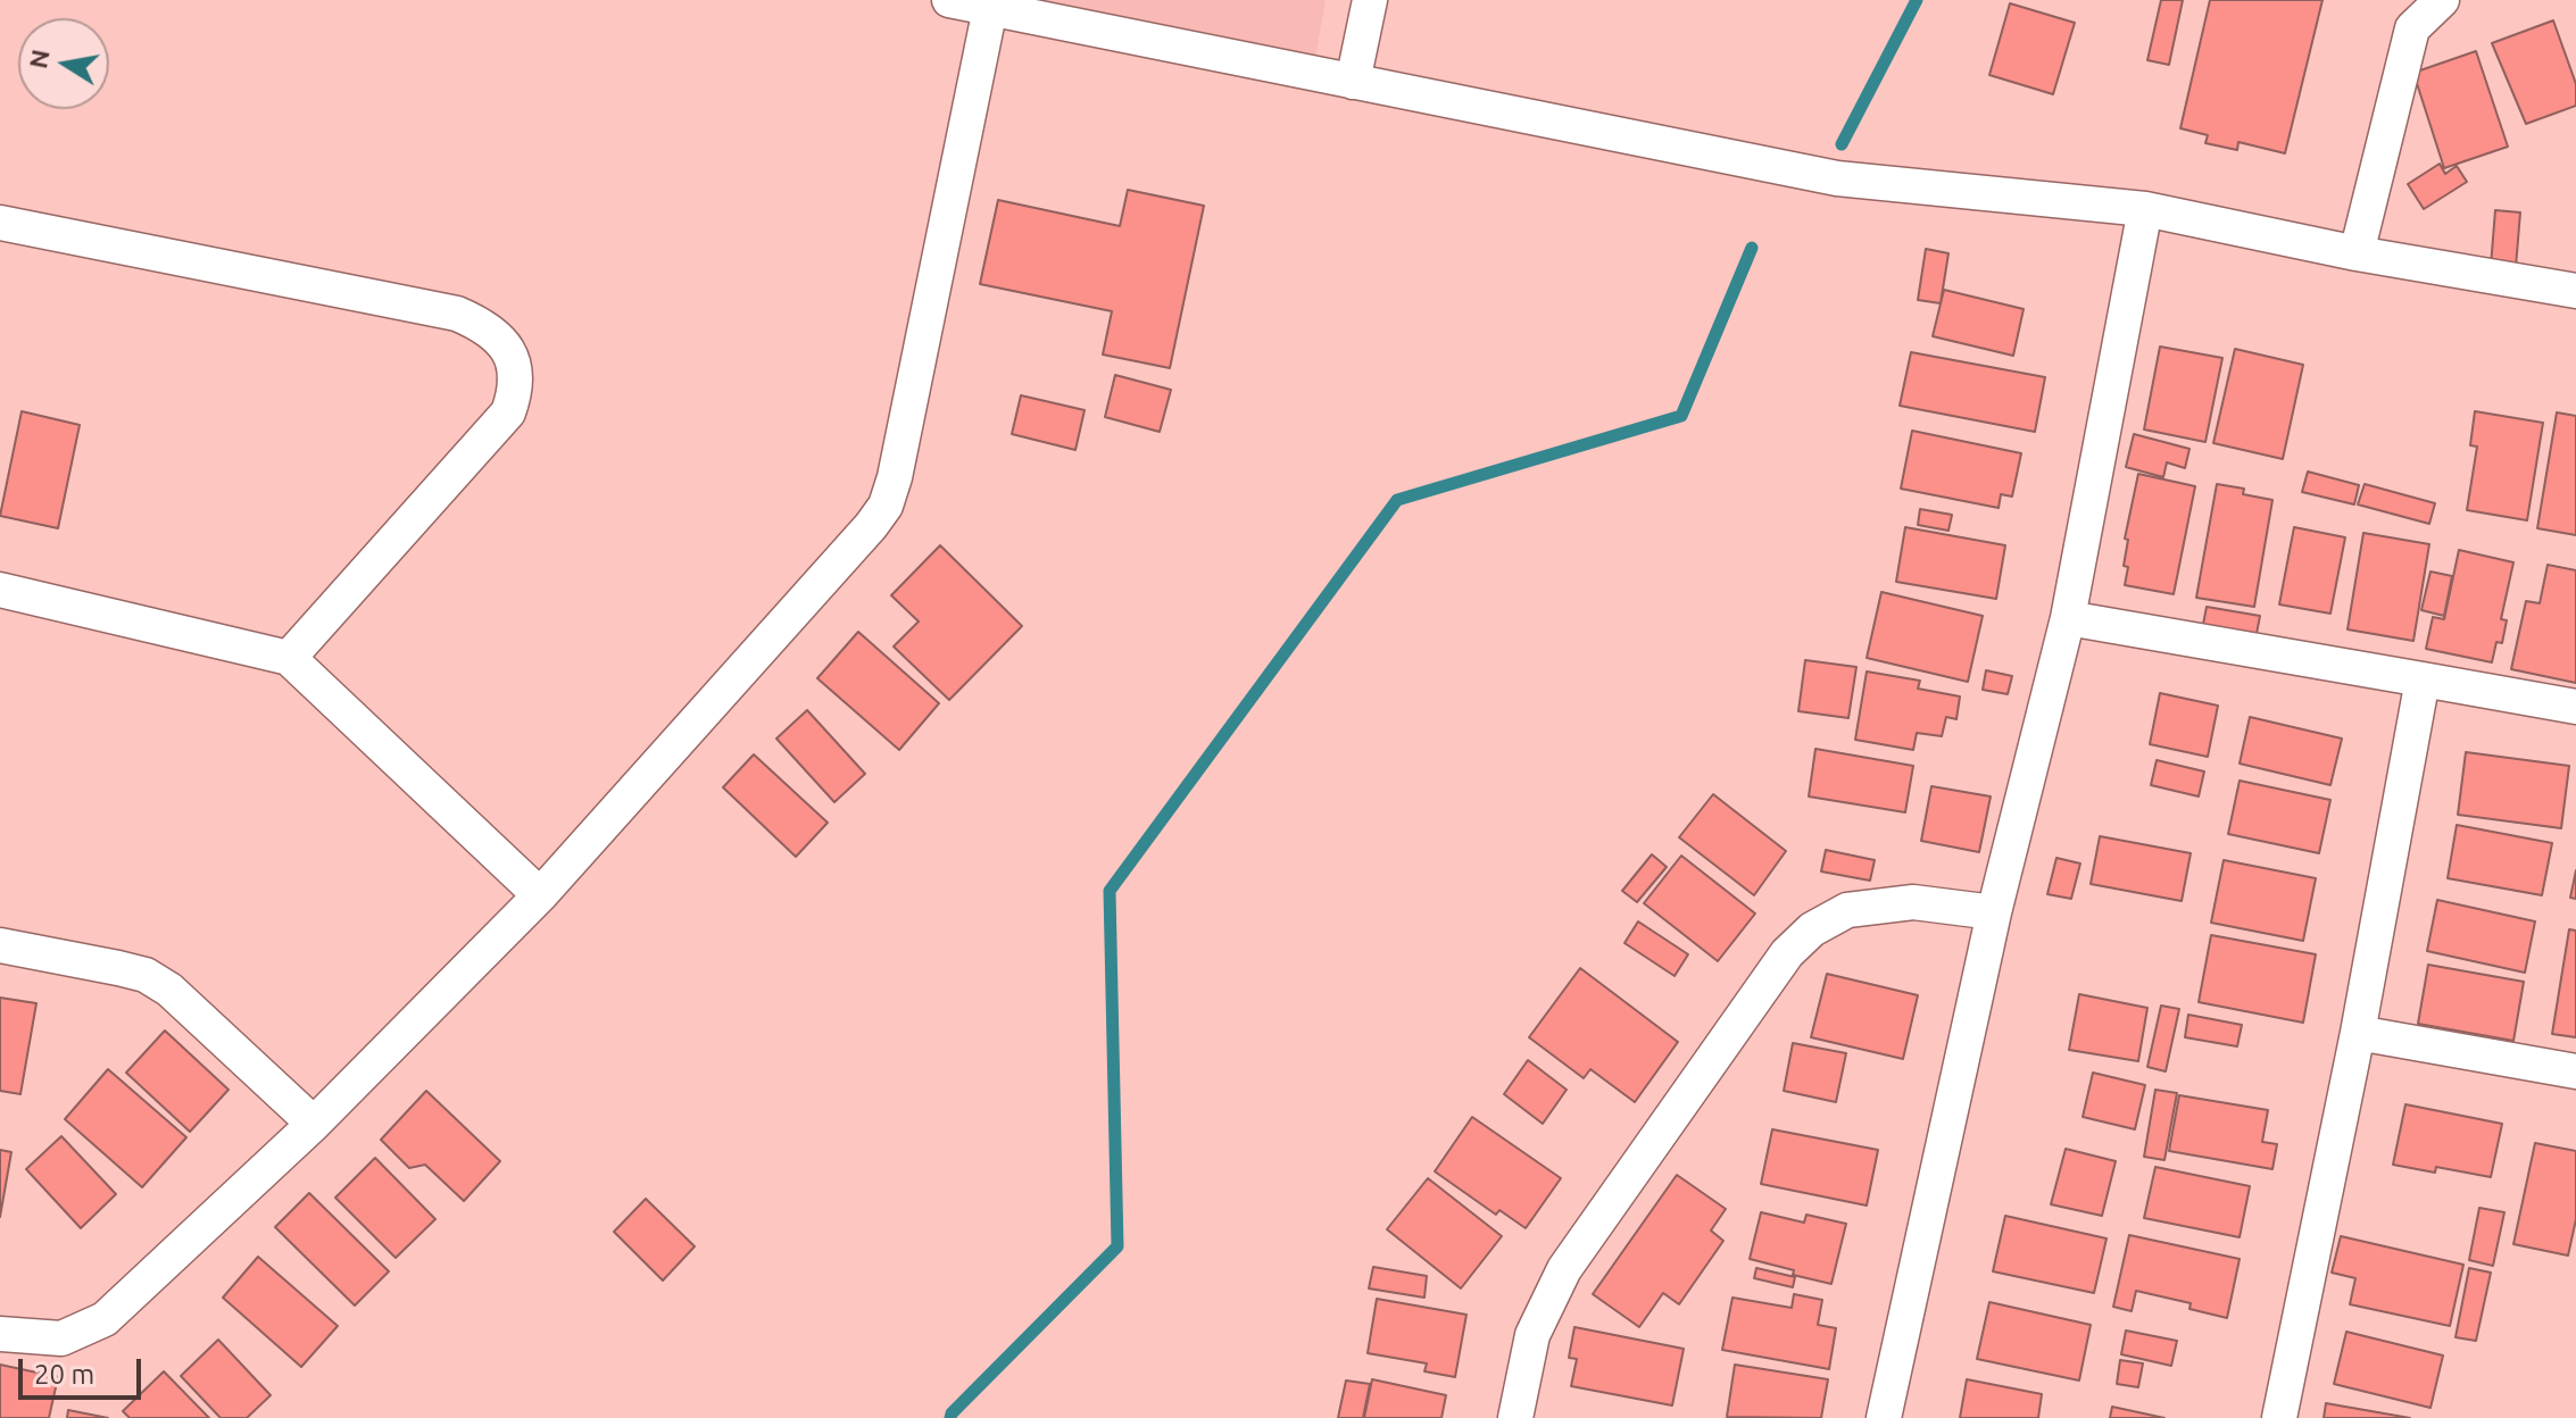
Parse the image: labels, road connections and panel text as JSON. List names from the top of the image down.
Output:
{
  "scale_bar": "20 m",
  "north": "left"
}
